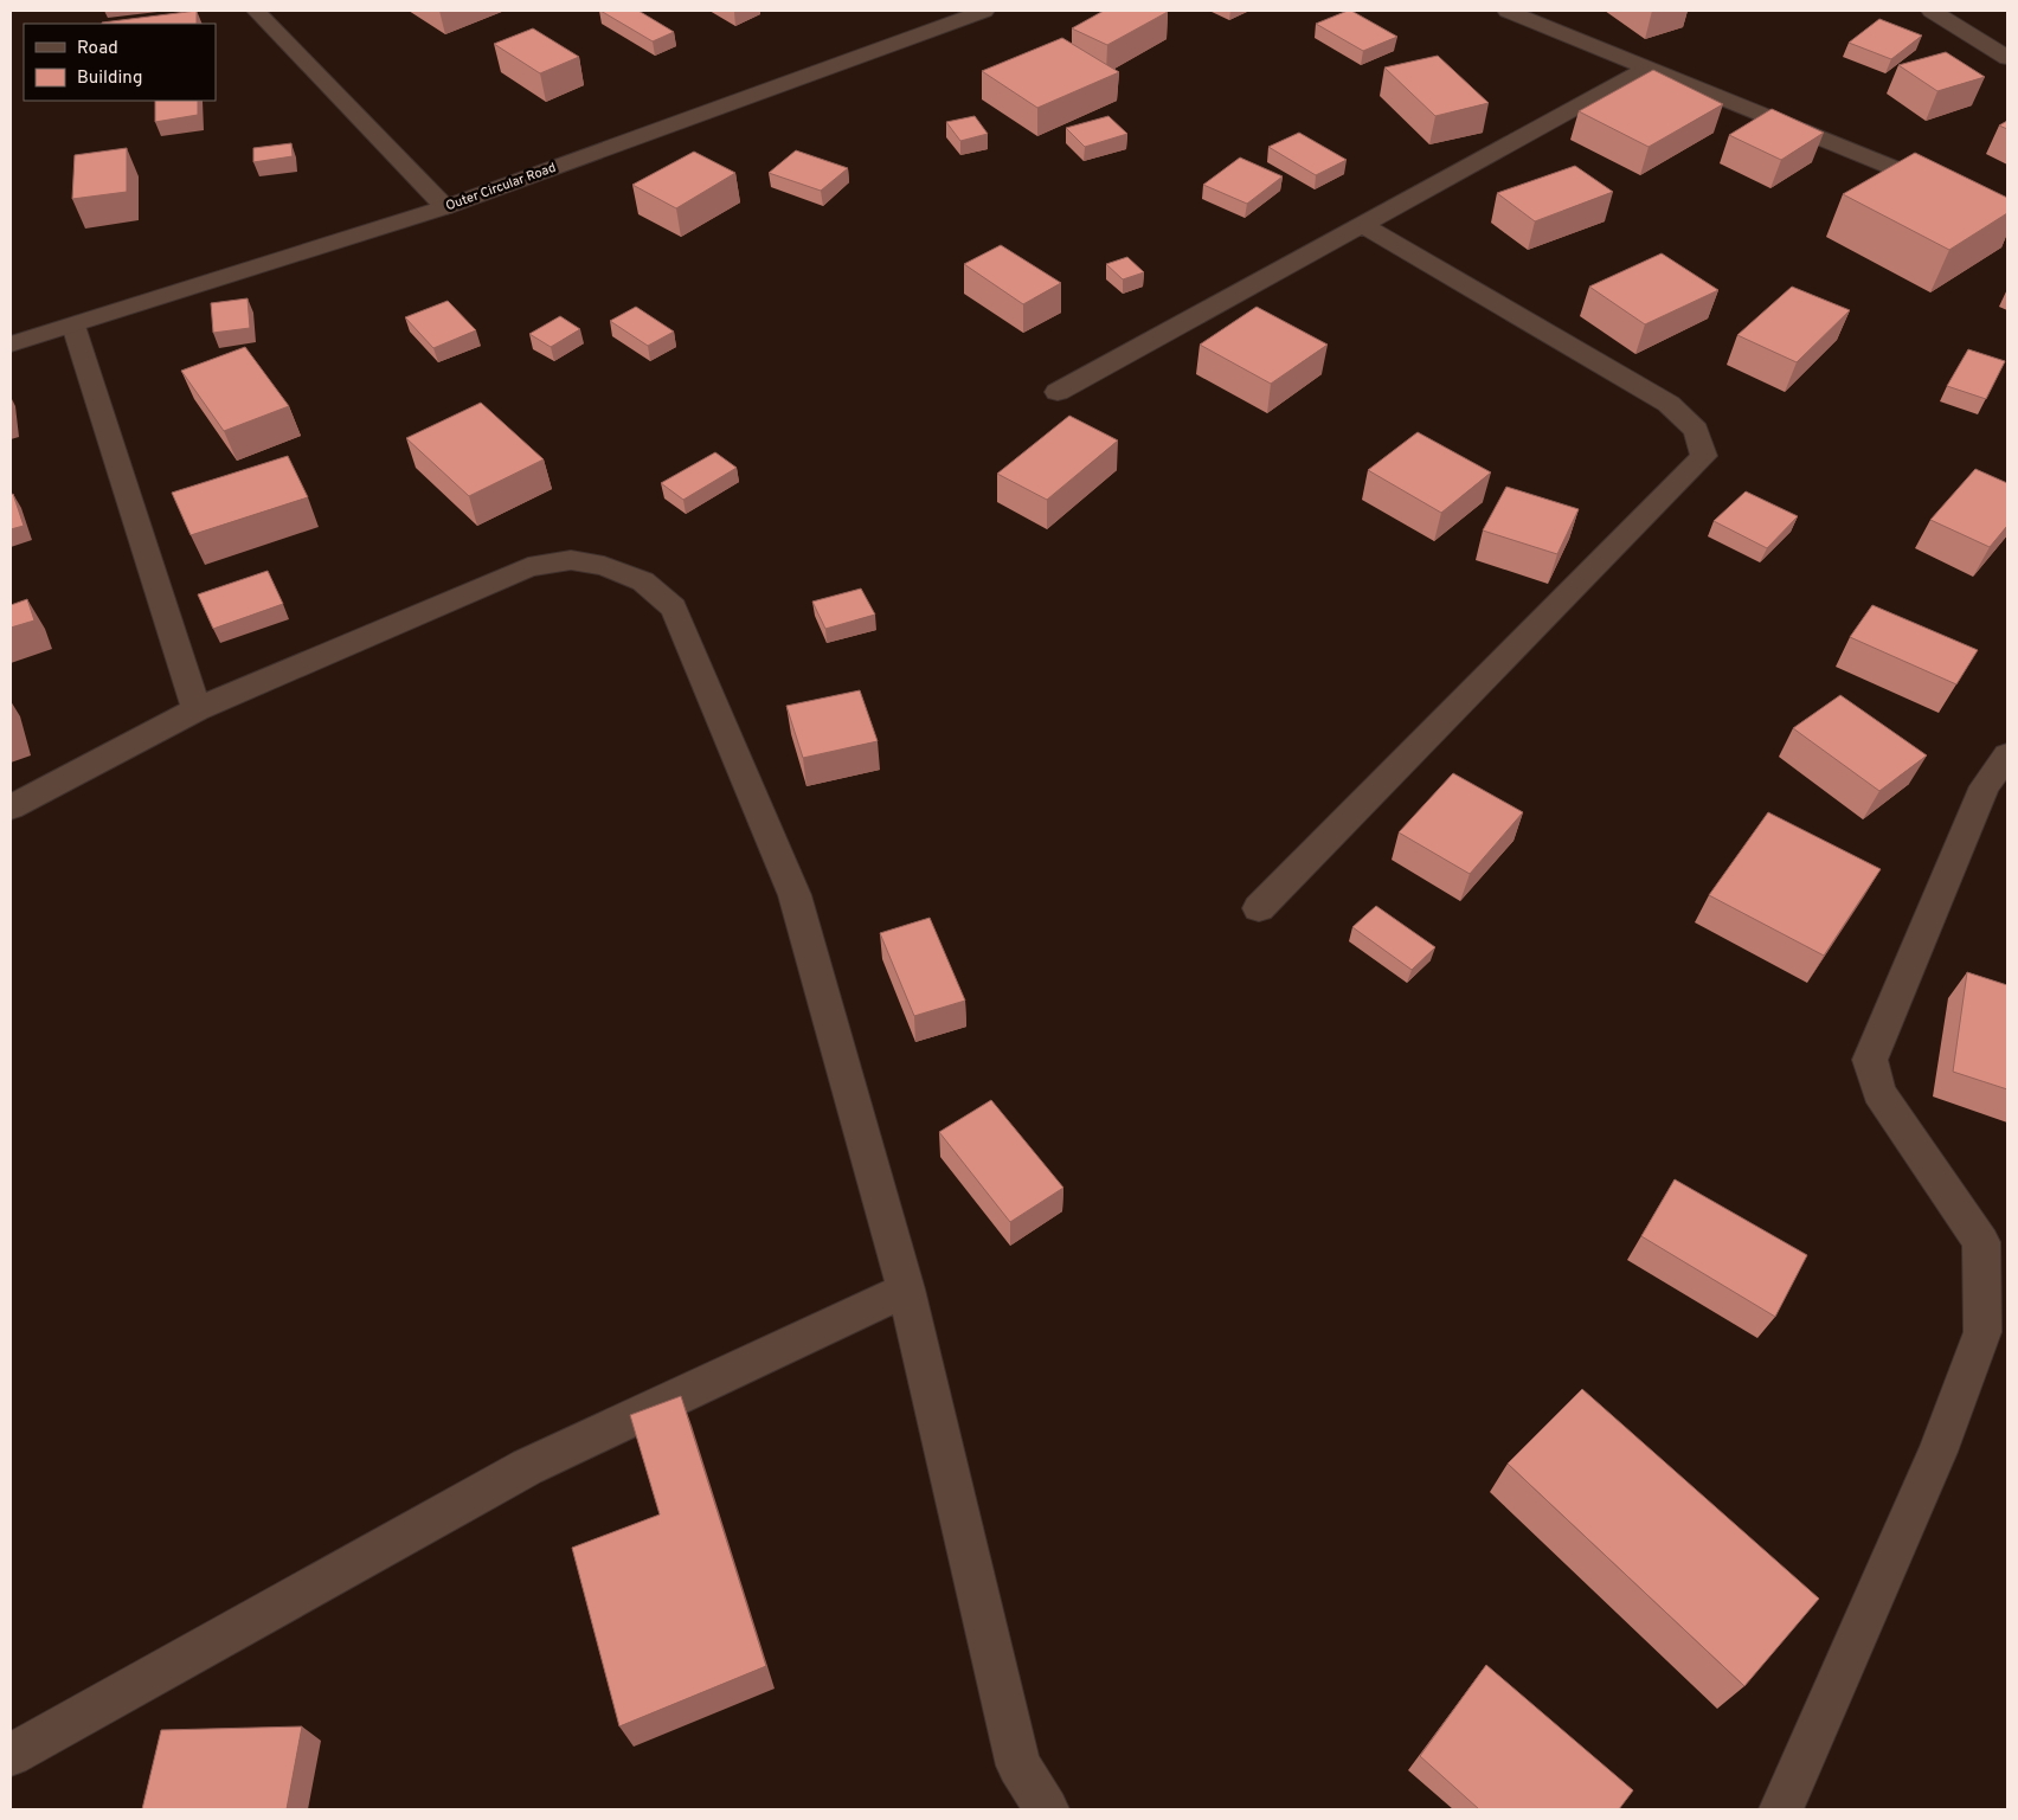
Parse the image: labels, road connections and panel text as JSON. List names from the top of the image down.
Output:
{
  "streets": {
    "street": ["Outer Circular Road"]
  },
  "legend": ["Road", "Building"]
}
